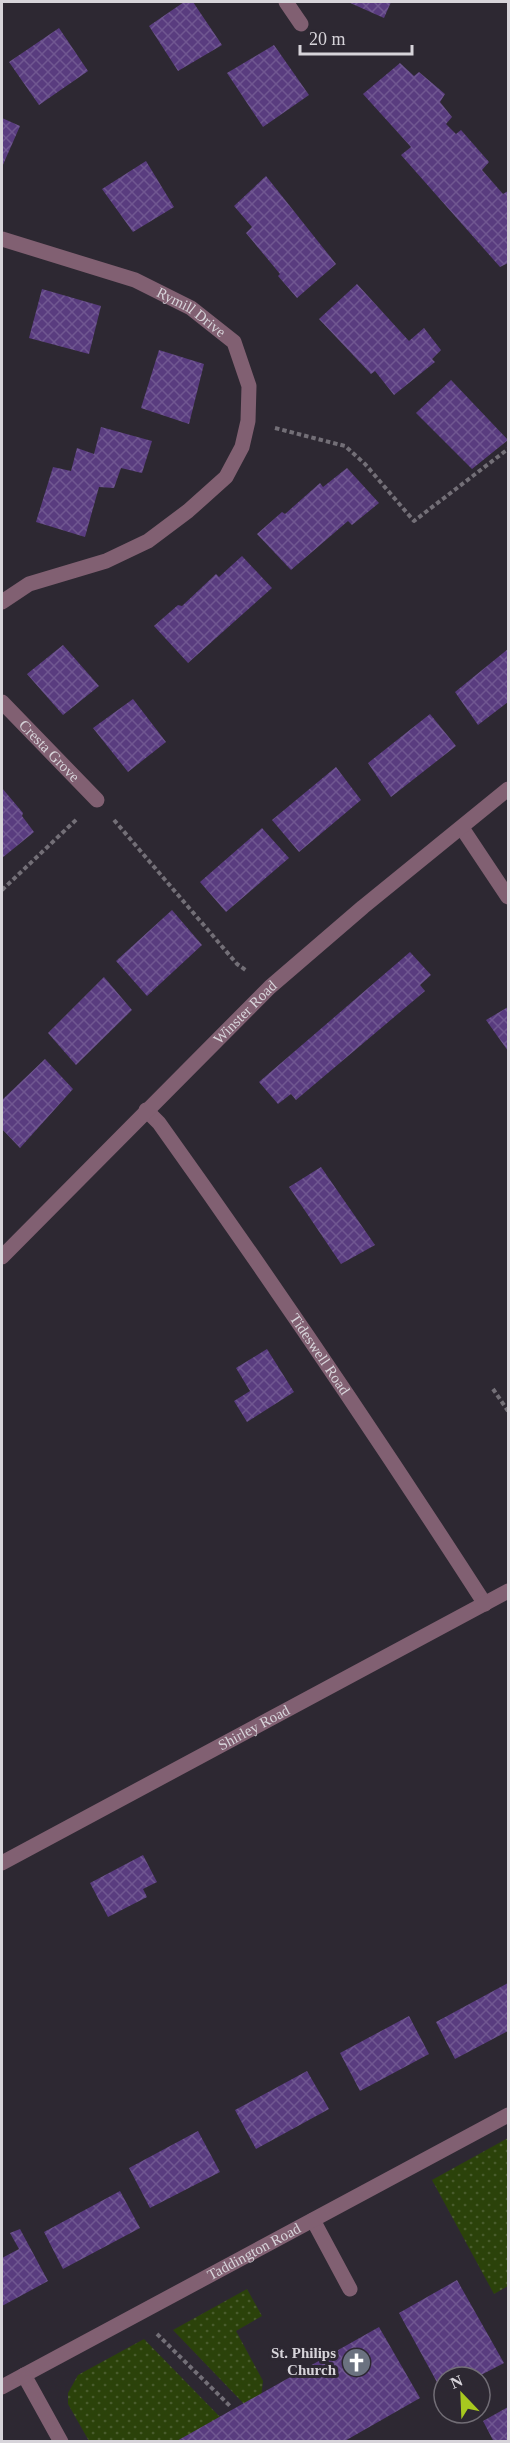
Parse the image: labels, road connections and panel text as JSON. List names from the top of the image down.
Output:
{
  "streets": {
    "street": [
      "Rymill Drive",
      "Cresta Grove",
      "Winster Road",
      "Tideswell Road",
      "Shirley Road",
      "Taddington Road"
    ]
  },
  "crossings": [
    ["Winster Road", "Tideswell Road"],
    ["Tideswell Road", "Shirley Road"]
  ],
  "places": {
    "church": ["St. Philips Church"]
  },
  "scale_bar": "20 m",
  "north": "top left"
}
